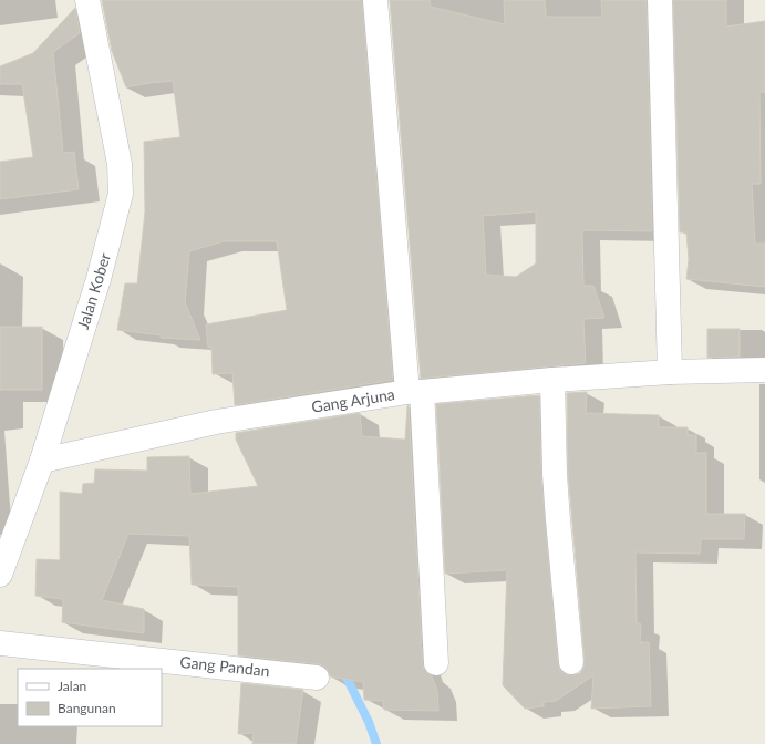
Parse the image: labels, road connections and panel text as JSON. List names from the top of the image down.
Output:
{
  "streets": {
    "street": ["Jalan Kober", "Gang Arjuna", "Gang Pandan"]
  },
  "crossings": [
    ["Jalan Kober", "Gang Arjuna"]
  ],
  "legend": ["Jalan", "Bangunan"]
}
